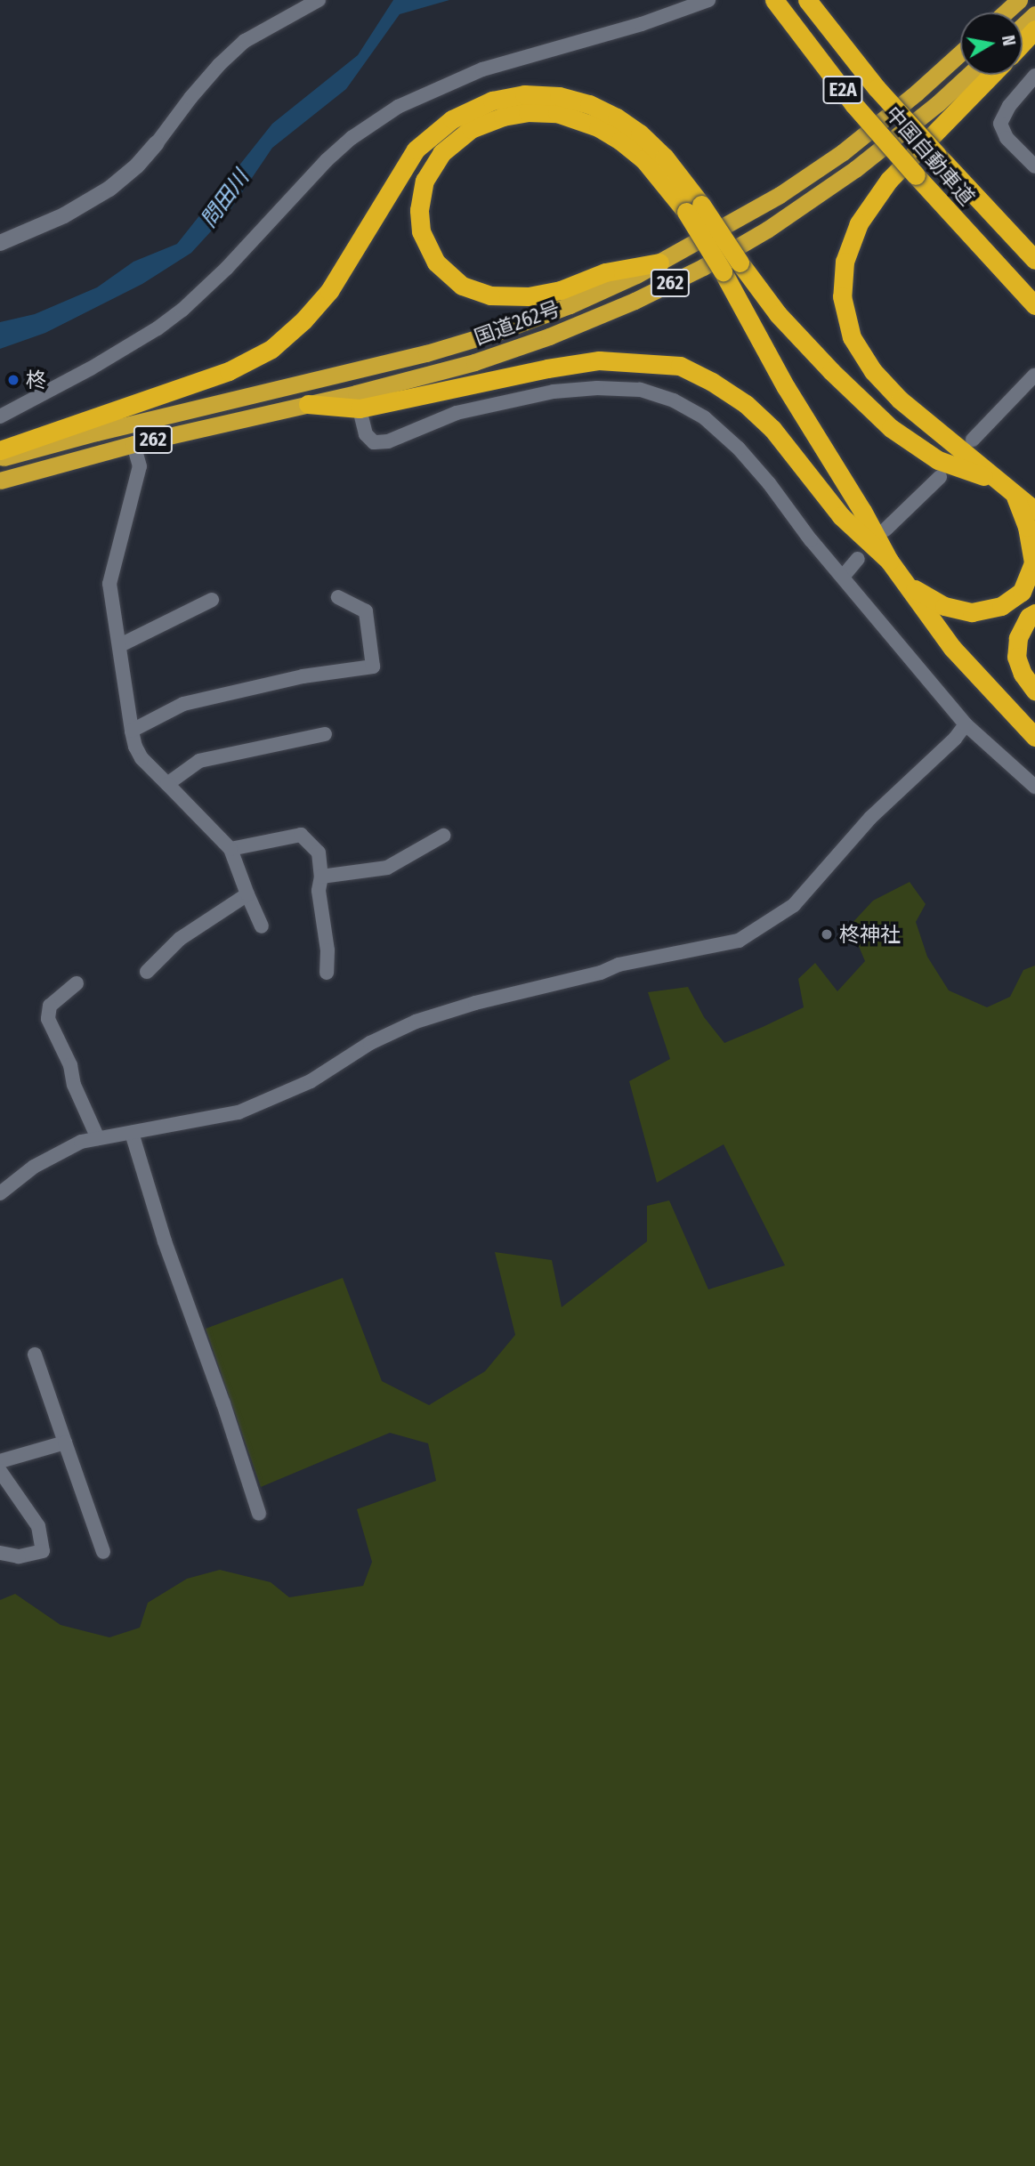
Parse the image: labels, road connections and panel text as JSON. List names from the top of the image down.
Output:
{
  "streets": {
    "highway": [
      "E2A",
      "中国自動車道",
      "262",
      "国道262号"
    ]
  },
  "water": ["問田川"],
  "places": ["柊", "柊神社"],
  "north": "right"
}
